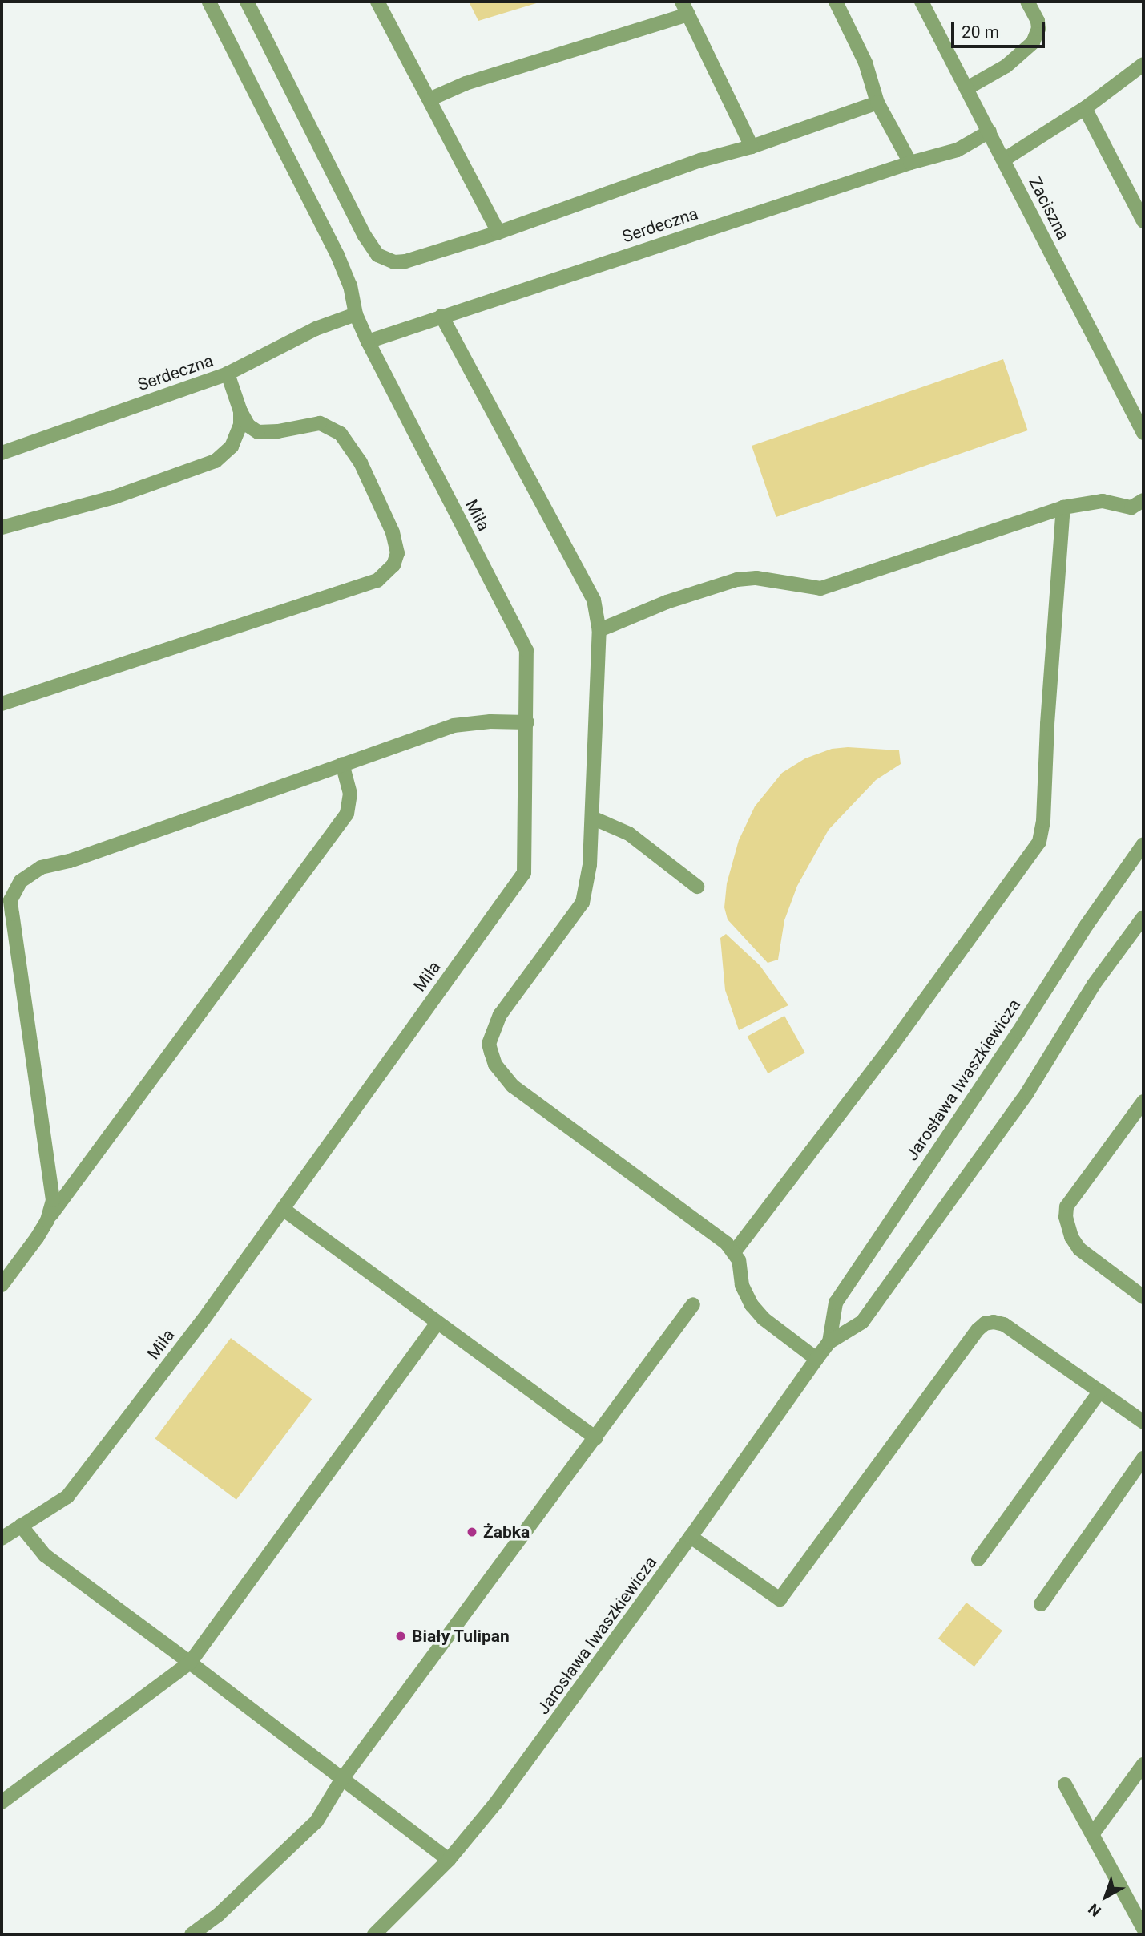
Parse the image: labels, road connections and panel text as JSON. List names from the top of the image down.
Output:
{
  "streets": {
    "street": [
      "Zaciszna",
      "Serdeczna",
      "Miła",
      "Jarosława Iwaszkiewicza"
    ]
  },
  "crossings": [
    ["Zaciszna", "Serdeczna"],
    ["Serdeczna", "Miła"]
  ],
  "places": ["Żabka", "Biały Tulipan"],
  "scale_bar": "20 m",
  "north": "bottom left"
}
